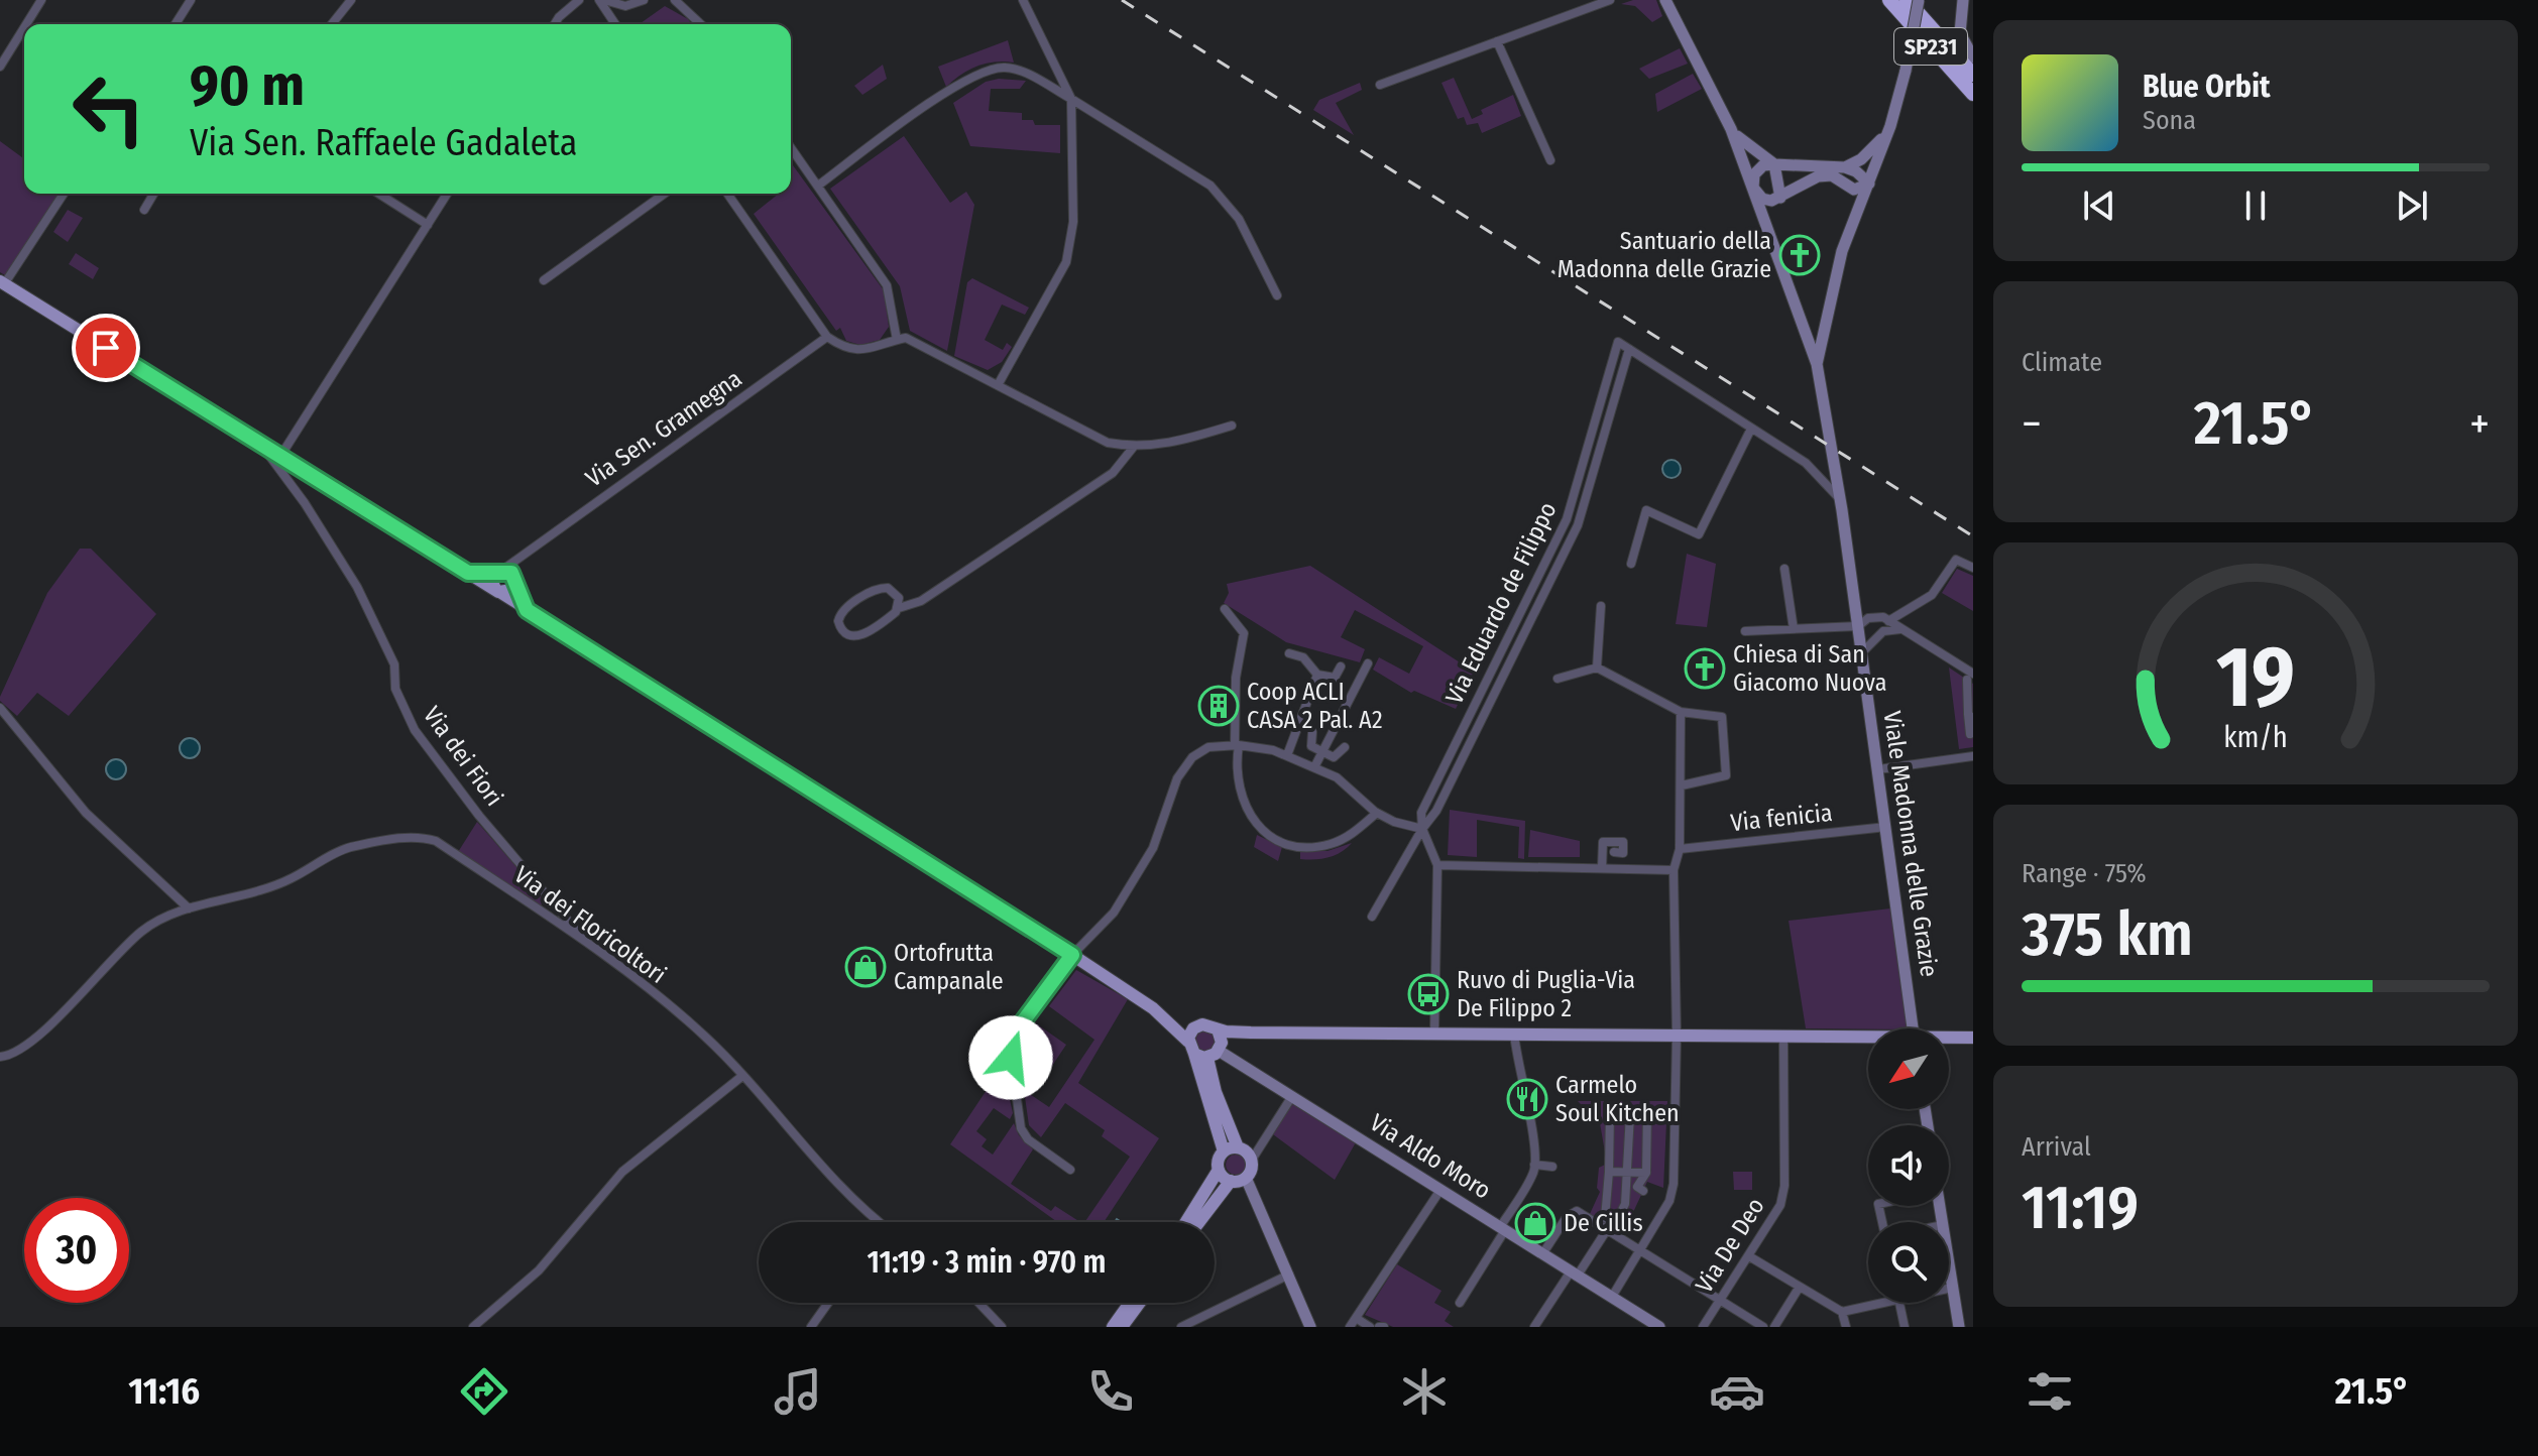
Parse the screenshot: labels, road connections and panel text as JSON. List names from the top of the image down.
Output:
{
  "streets": {
    "highway": ["SP231"],
    "street": [
      "Via Sen. Gramegna",
      "Via Eduardo de Filippo",
      "Via dei Fiori",
      "Via fenicia",
      "Viale Madonna delle Grazie",
      "Via dei Floricoltori",
      "Via Aldo Moro",
      "Via De Deo"
    ]
  },
  "crossings": [
    ["Via dei Fiori", "Via dei Floricoltori"],
    ["Via fenicia", "Viale Madonna delle Grazie"]
  ],
  "places": {
    "church": ["Santuario della Madonna delle Grazie", "Chiesa di San Giacomo Nuova"],
    "building": ["Coop ACLI CASA 2 Pal. A2"],
    "shop": ["Ortofrutta Campanale", "De Cillis"],
    "bus stop": ["Ruvo di Puglia-Via De Filippo 2"],
    "restaurant": ["Carmelo Soul Kitchen"]
  },
  "north": "bottom left",
  "page": {
    "turn": ["90 m", "Via Sen. Raffaele Gadaleta"],
    "song": ["Blue Orbit", "Sona"],
    "tile": [
      "Climate",
      ["Range · 75%", "375 km"],
      ["Arrival", "11:19"]
    ],
    "heat": ["−", "21.5°", "+"],
    "limit": "30",
    "trip": "11:19 · 3 min · 970 m",
    "tabs": ["11:16", "21.5°"],
    "gauge": ["19", "km/h"]
  }
}
